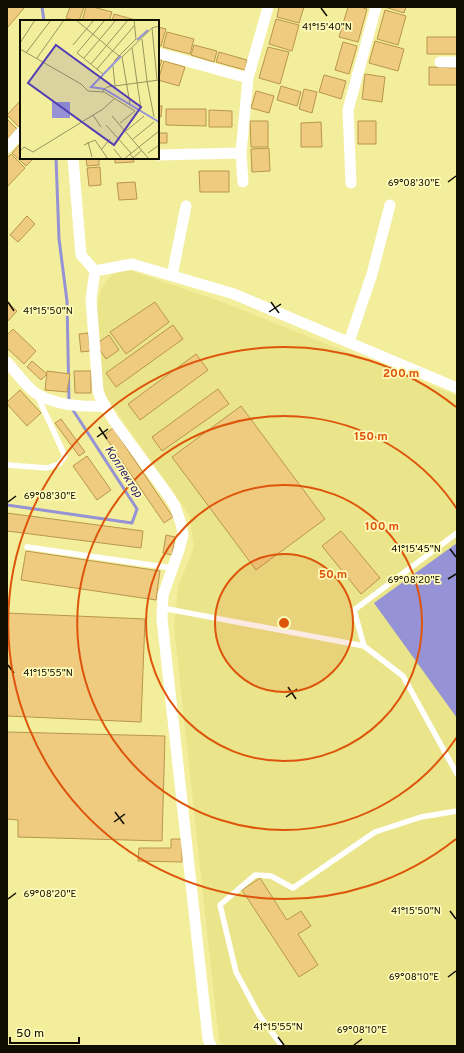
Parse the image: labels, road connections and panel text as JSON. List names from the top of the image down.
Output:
{
  "water": ["Коллектор"],
  "scale_bar": "50 m",
  "coordinates": [
    "41°15'40\"N",
    "69°08'30\"E",
    "41°15'50\"N",
    "41°15'45\"N",
    "69°08'20\"E",
    "41°15'55\"N",
    "69°08'10\"E"
  ],
  "rings": [
    "200 m",
    "150 m",
    "100 m",
    "50 m"
  ]
}
